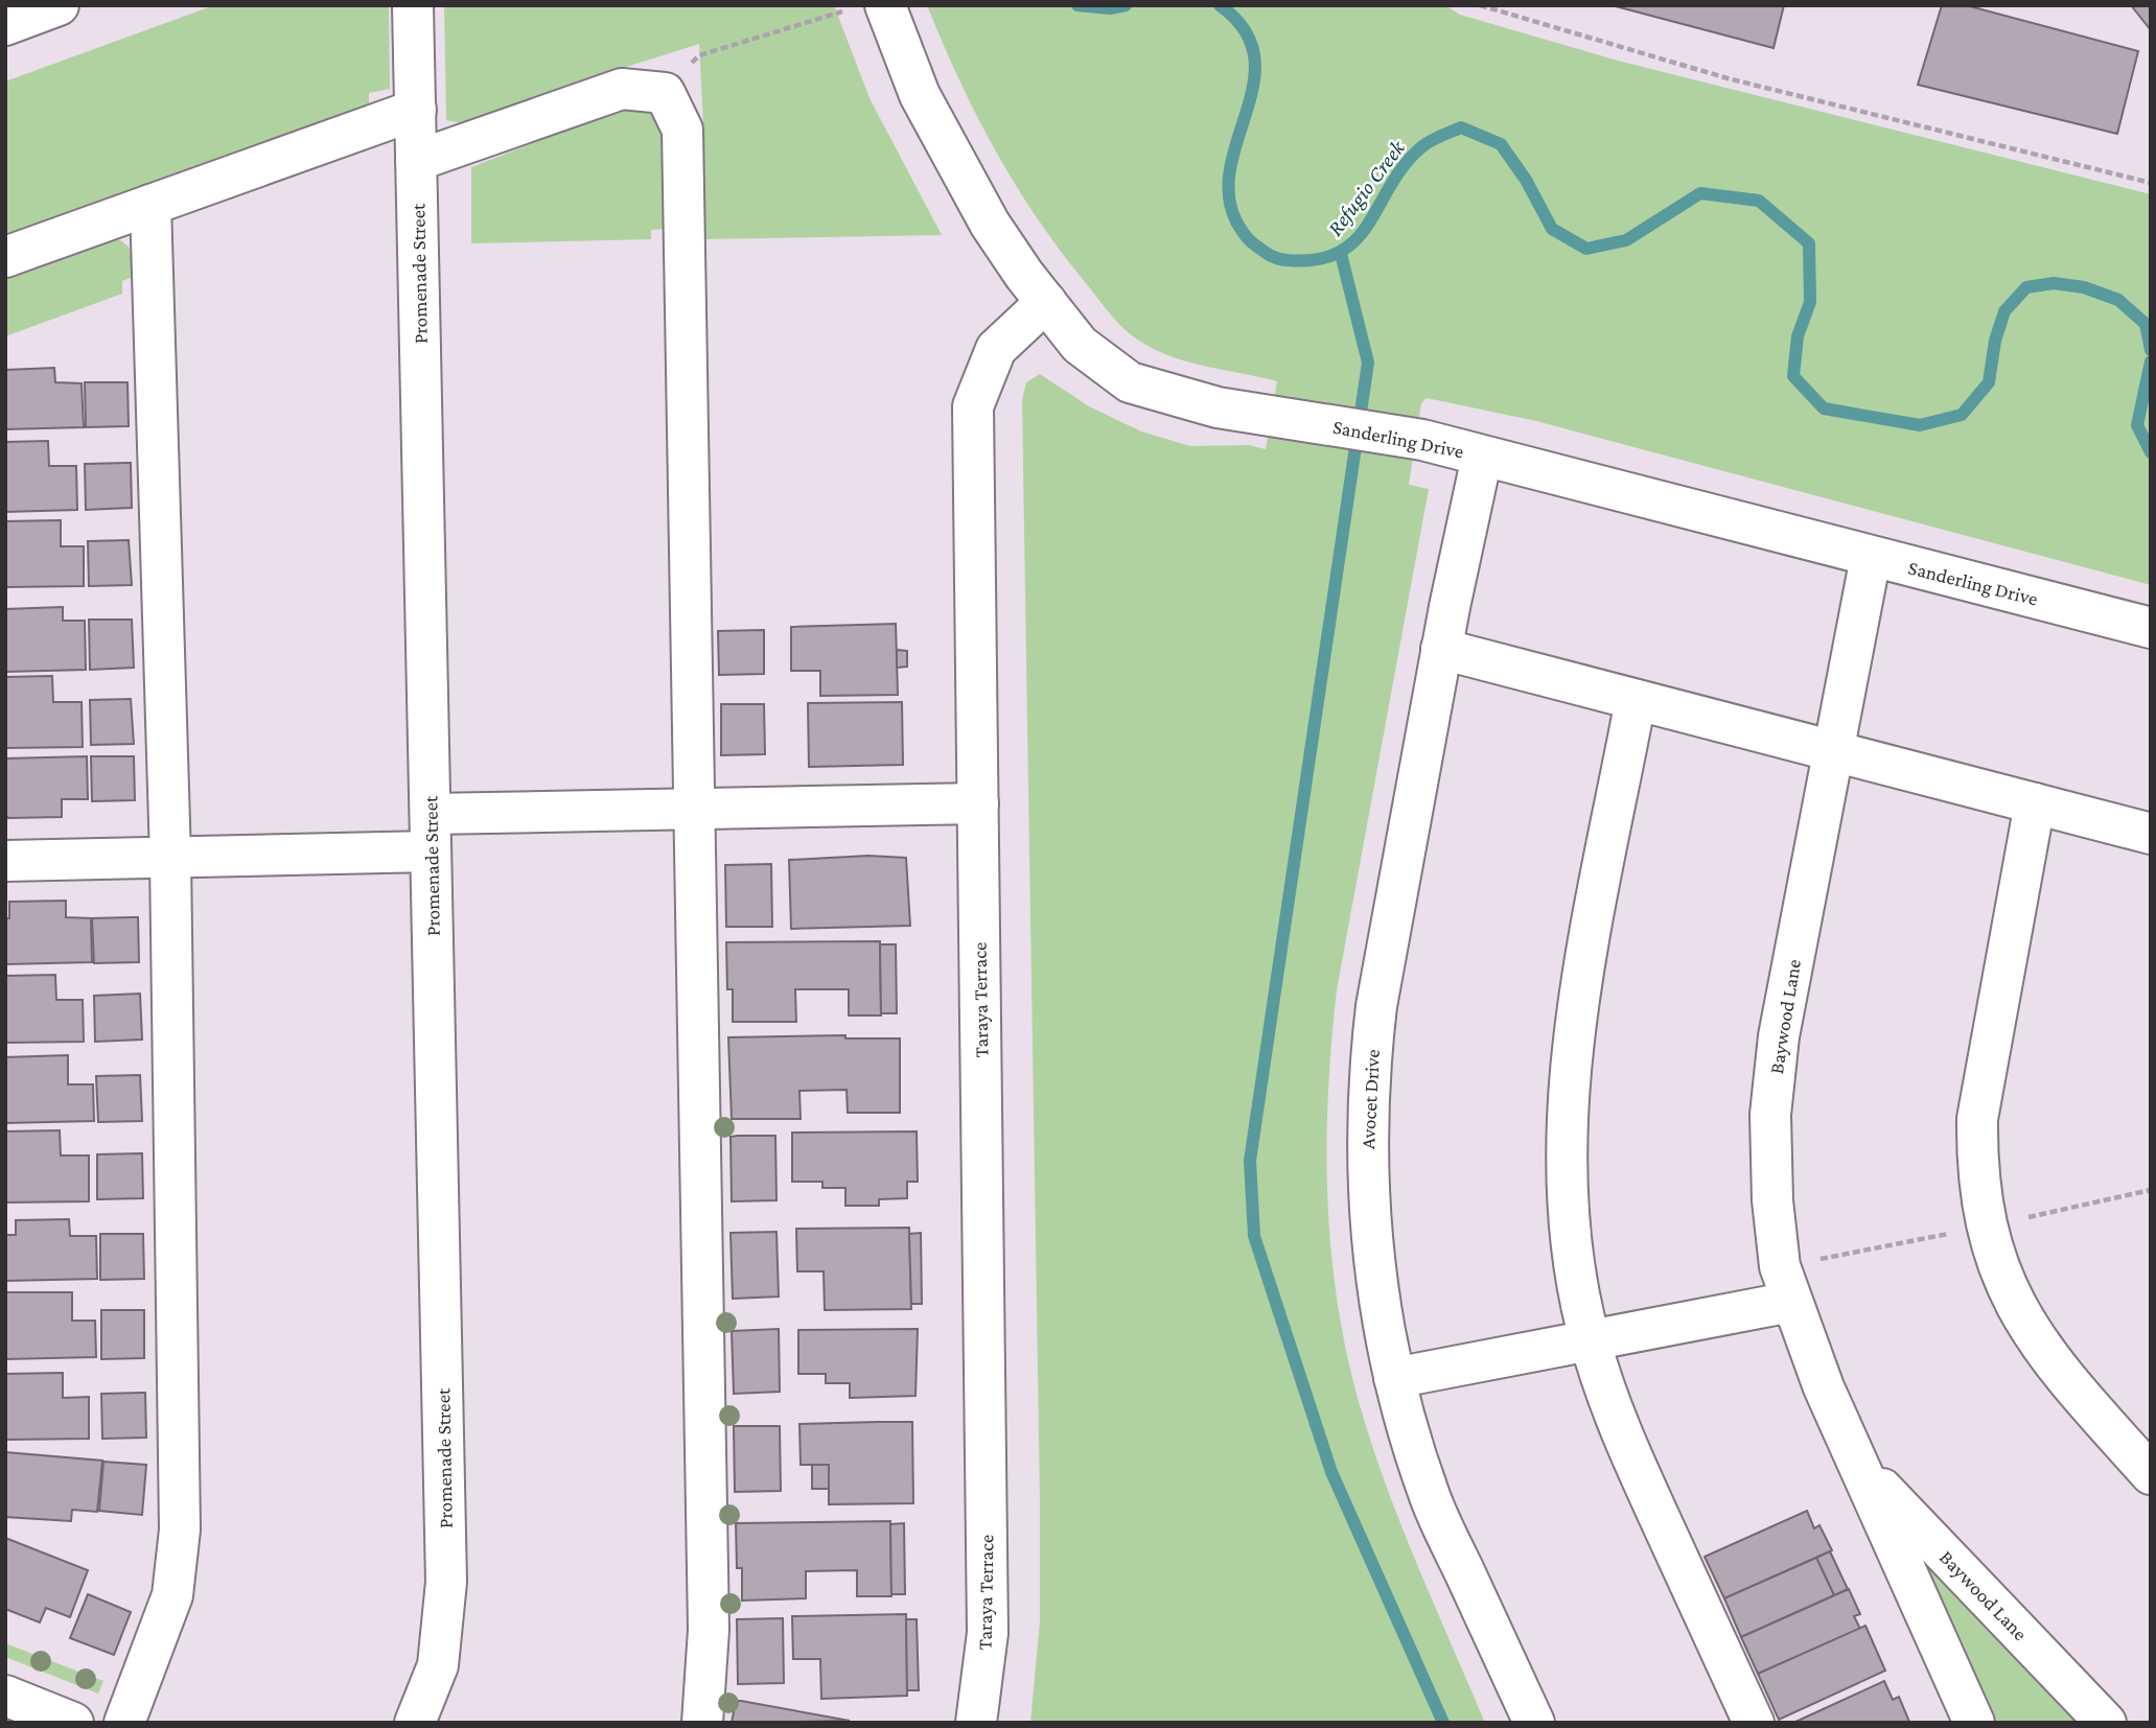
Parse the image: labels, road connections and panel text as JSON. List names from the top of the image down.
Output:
{
  "streets": {
    "street": [
      "Promenade Street",
      "Sanderling Drive",
      "Taraya Terrace",
      "Baywood Lane",
      "Avocet Drive"
    ]
  },
  "crossings": [
    ["Sanderling Drive", "Taraya Terrace"],
    ["Sanderling Drive", "Baywood Lane"],
    ["Sanderling Drive", "Avocet Drive"]
  ],
  "water": ["Refugio Creek"]
}
